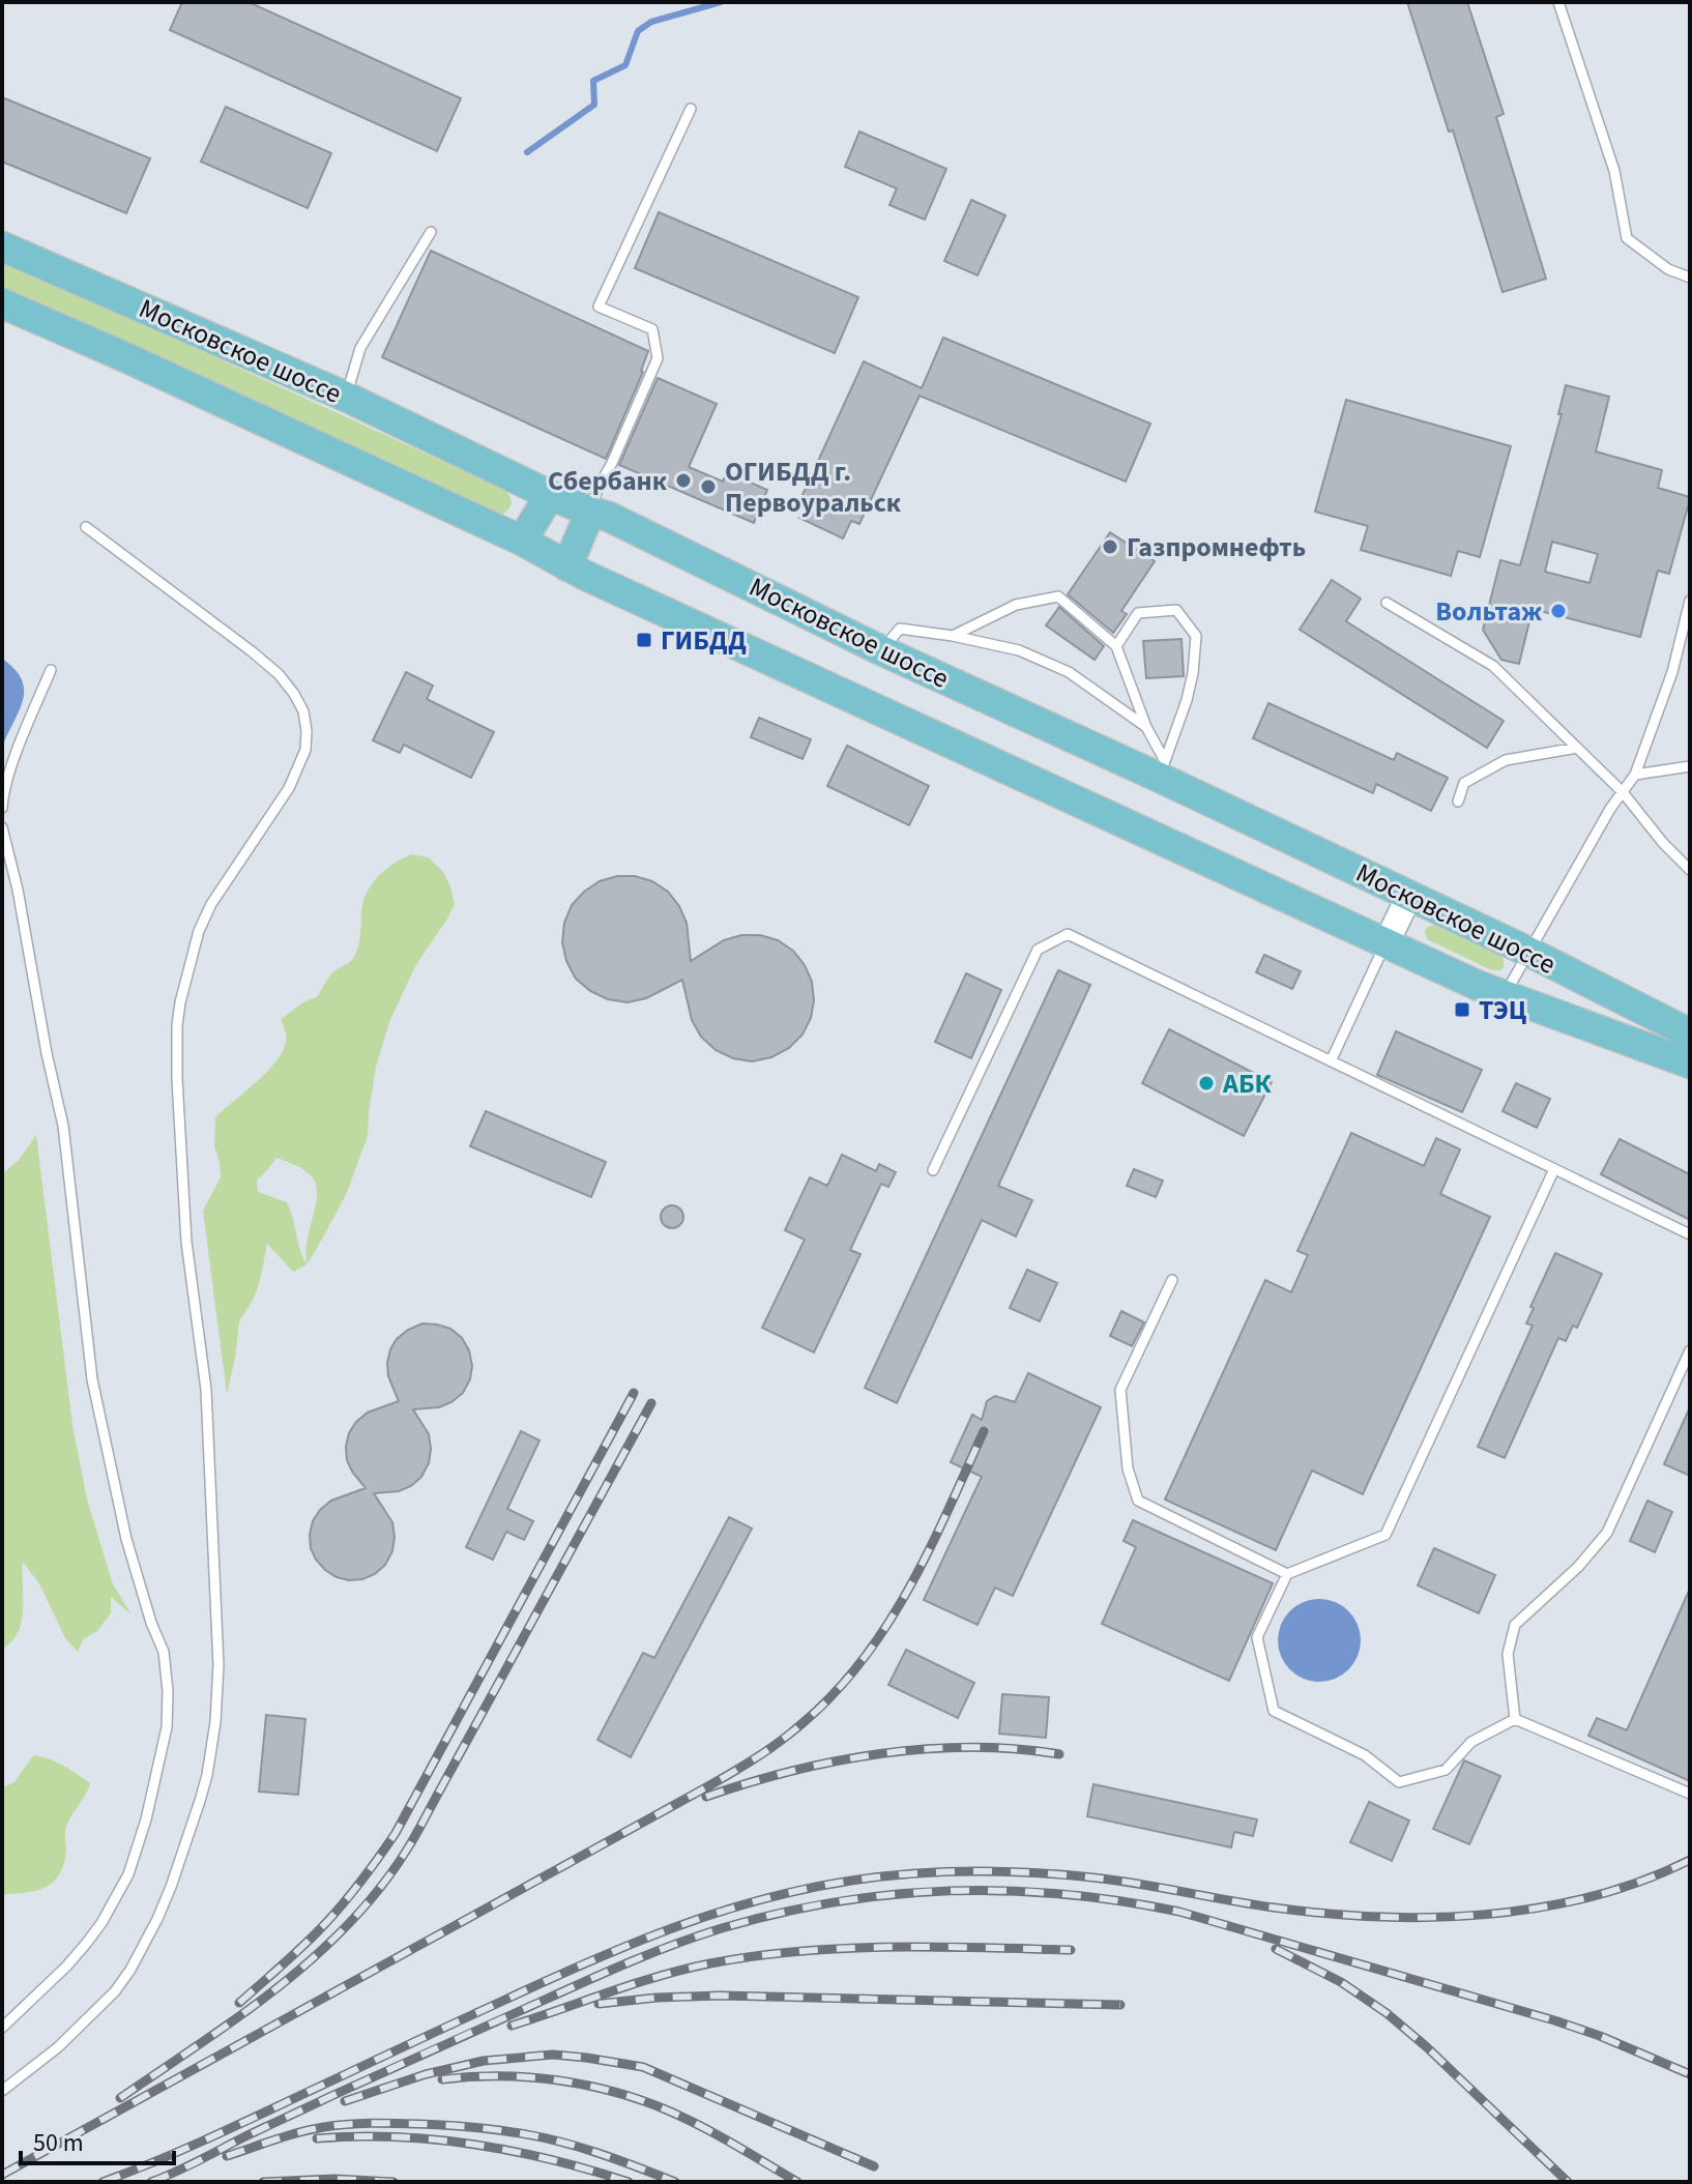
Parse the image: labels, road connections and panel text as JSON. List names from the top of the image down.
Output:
{
  "streets": {
    "main road": ["Московское шоссе"]
  },
  "places": {
    "other": [
      "Сбербанк",
      "ОГИБДД г. Первоуральск",
      "Газпромнефть",
      "Вольтаж",
      "АБК"
    ],
    "transit": ["ГИБДД", "ТЭЦ"]
  },
  "scale_bar": "50 m"
}
